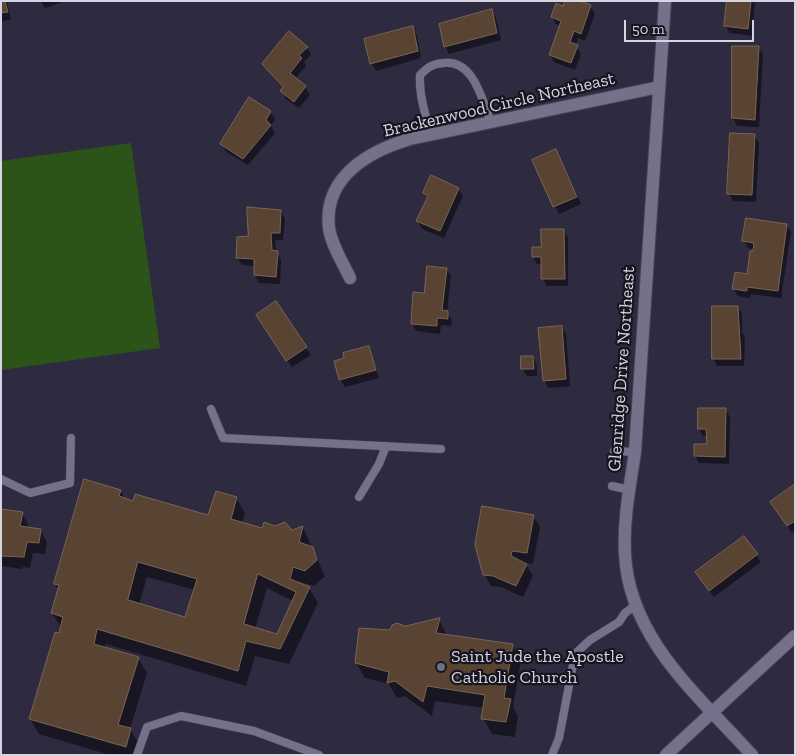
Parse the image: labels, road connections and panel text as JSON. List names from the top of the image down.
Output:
{
  "streets": {
    "street": ["Brackenwood Circle Northeast", "Glenridge Drive Northeast"]
  },
  "crossings": [
    ["Brackenwood Circle Northeast", "Glenridge Drive Northeast"]
  ],
  "places": ["Saint Jude the Apostle Catholic Church"],
  "scale_bar": "50 m"
}
